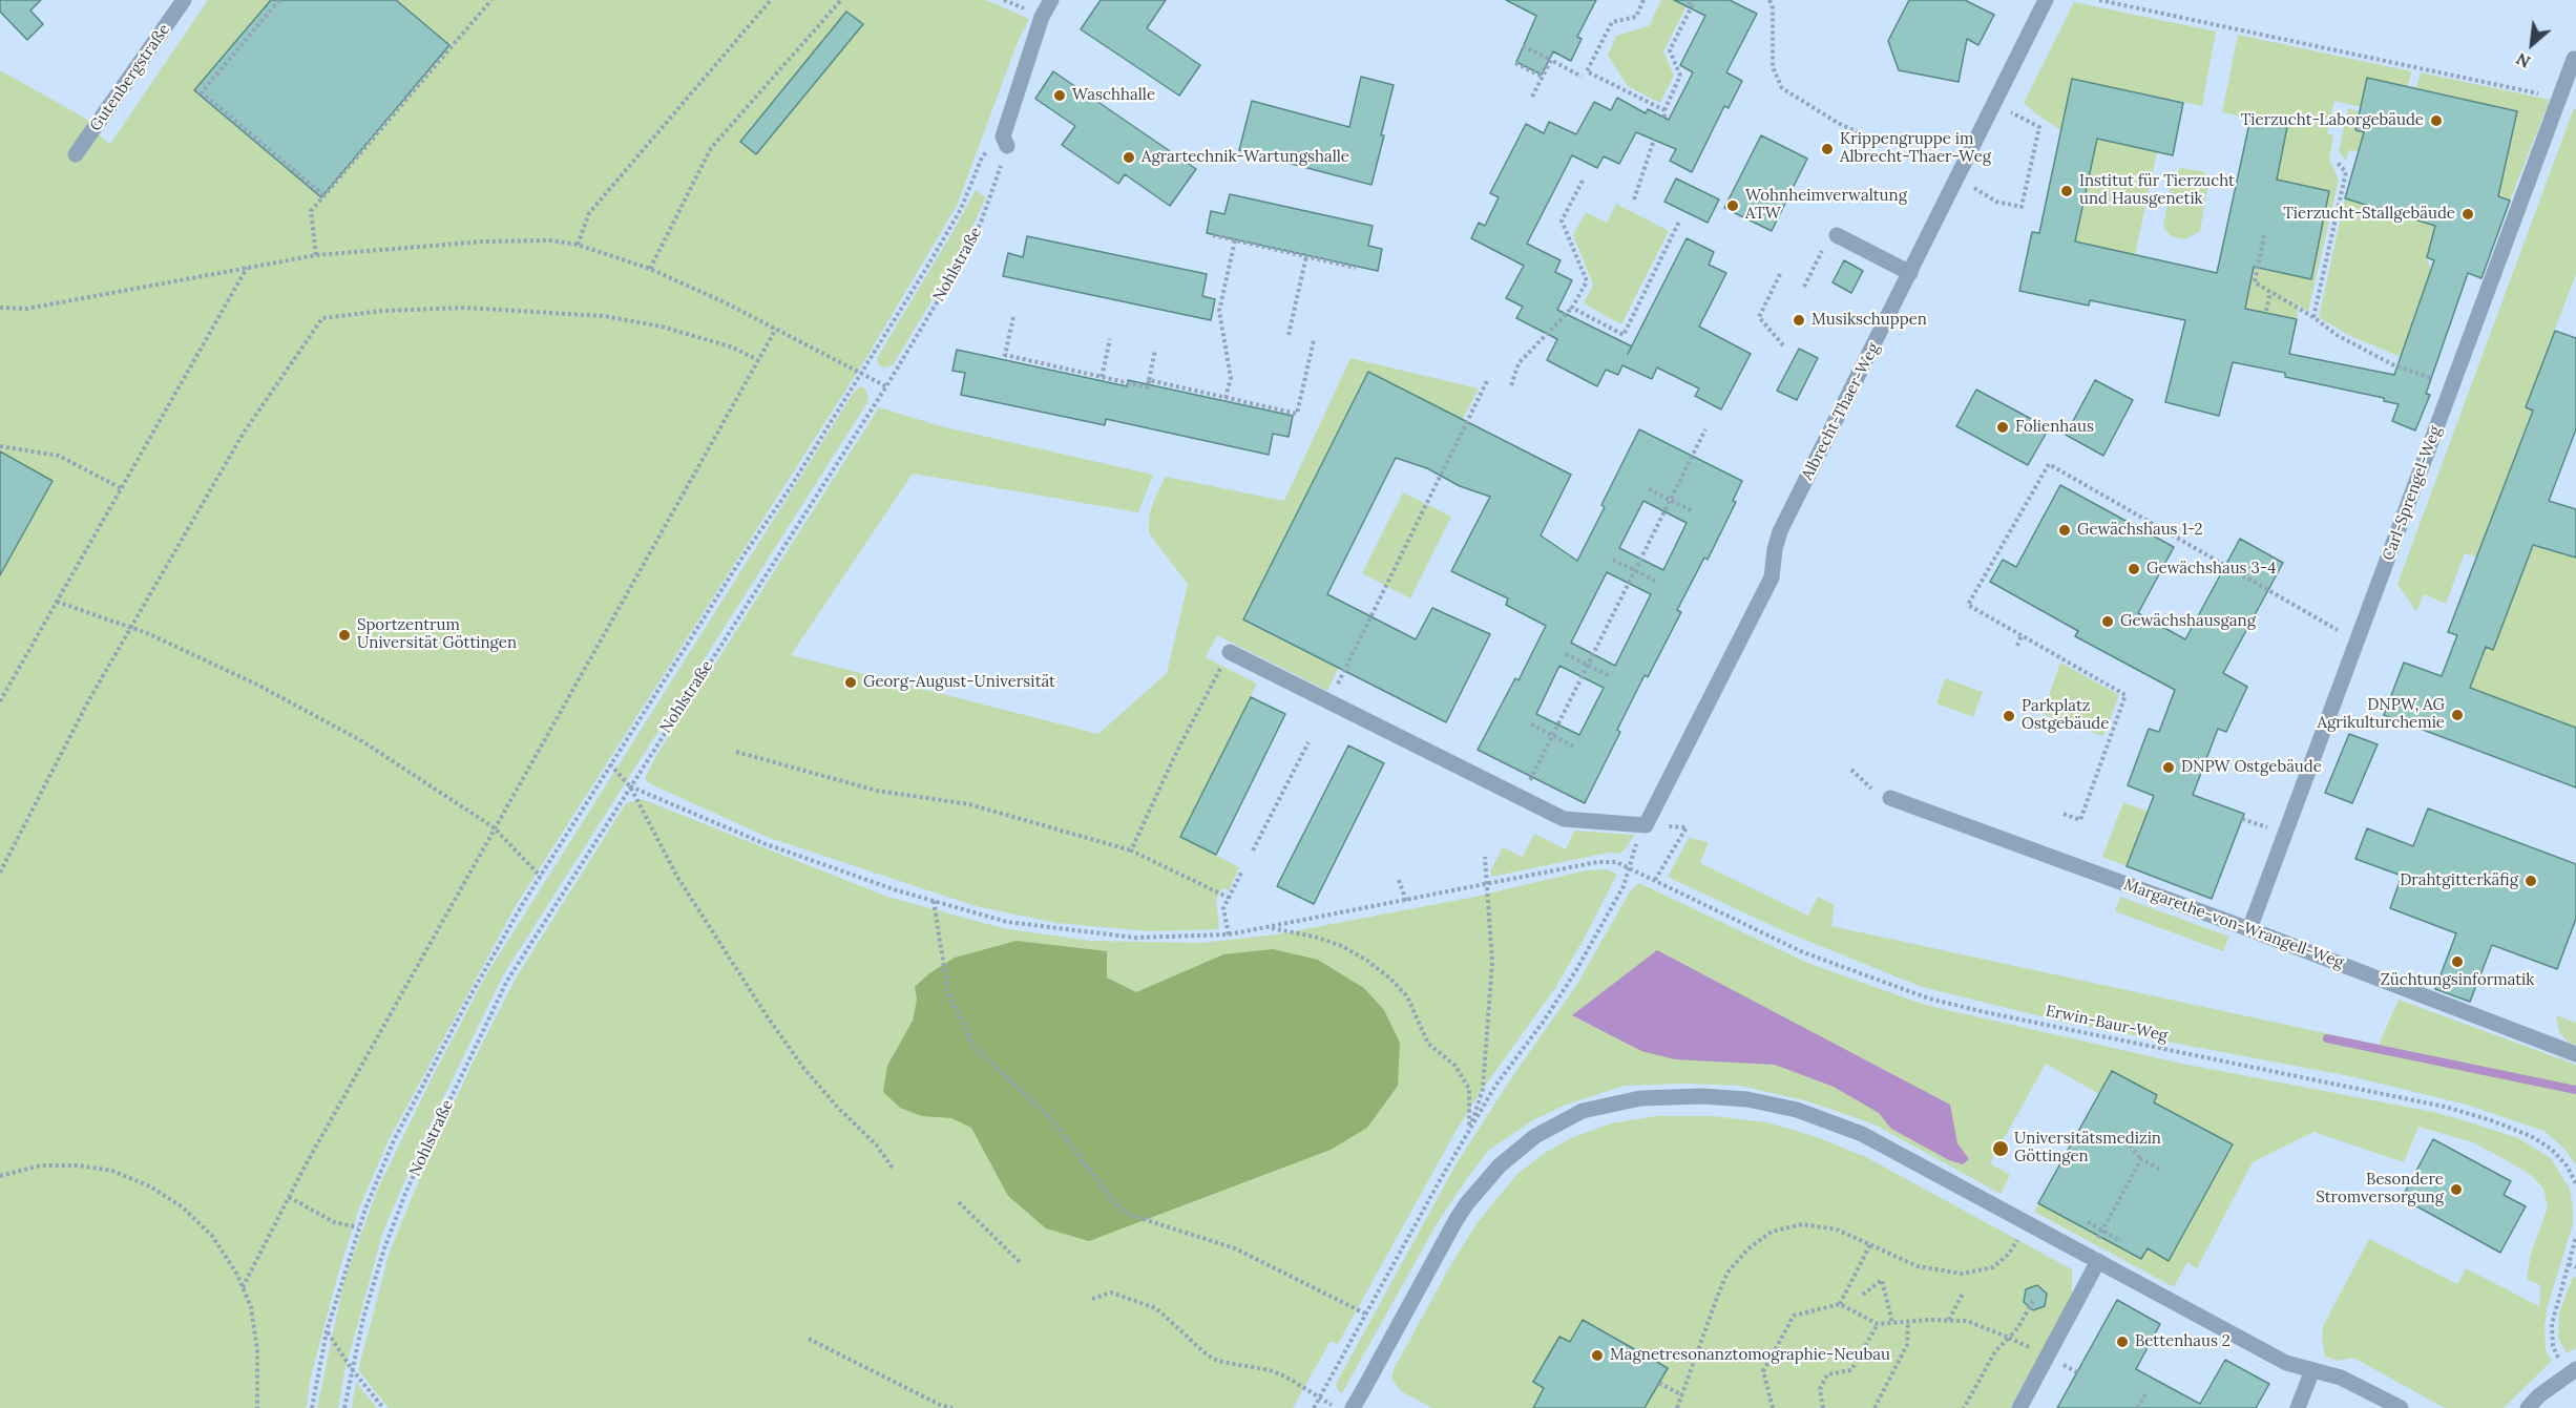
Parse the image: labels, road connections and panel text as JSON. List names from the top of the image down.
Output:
{
  "streets": {
    "street": [
      "Gutenbergstraße",
      "Albrecht-Thaer-Weg",
      "Carl-Sprengel-Weg",
      "Margarethe-von-Wrangell-Weg"
    ],
    "path": ["Nohlstraße", "Erwin-Baur-Weg"]
  },
  "crossings": [
    ["Nohlstraße", "Erwin-Baur-Weg"],
    ["Carl-Sprengel-Weg", "Margarethe-von-Wrangell-Weg"]
  ],
  "places": [
    "Waschhalle",
    "Tierzucht-Laborgebäude",
    "Krippengruppe im Albrecht-Thaer-Weg",
    "Agrartechnik-Wartungshalle",
    "Institut für Tierzucht und Hausgenetik",
    "Wohnheimverwaltung ATW",
    "Tierzucht-Stallgebäude",
    "Musikschuppen",
    "Folienhaus",
    "Gewächshaus 1-2",
    "Gewächshaus 3-4",
    "Gewächshausgang",
    "Sportzentrum Universität Göttingen",
    "Georg-August-Universität",
    "DNPW, AG Agrikulturchemie",
    "Parkplatz Ostgebäude",
    "DNPW Ostgebäude",
    "Drahtgitterkäfig",
    "Züchtungsinformatik",
    "Universitätsmedizin Göttingen",
    "Besondere Stromversorgung",
    "Bettenhaus 2",
    "Magnetresonanztomographie-Neubau"
  ],
  "north": "bottom left"
}
